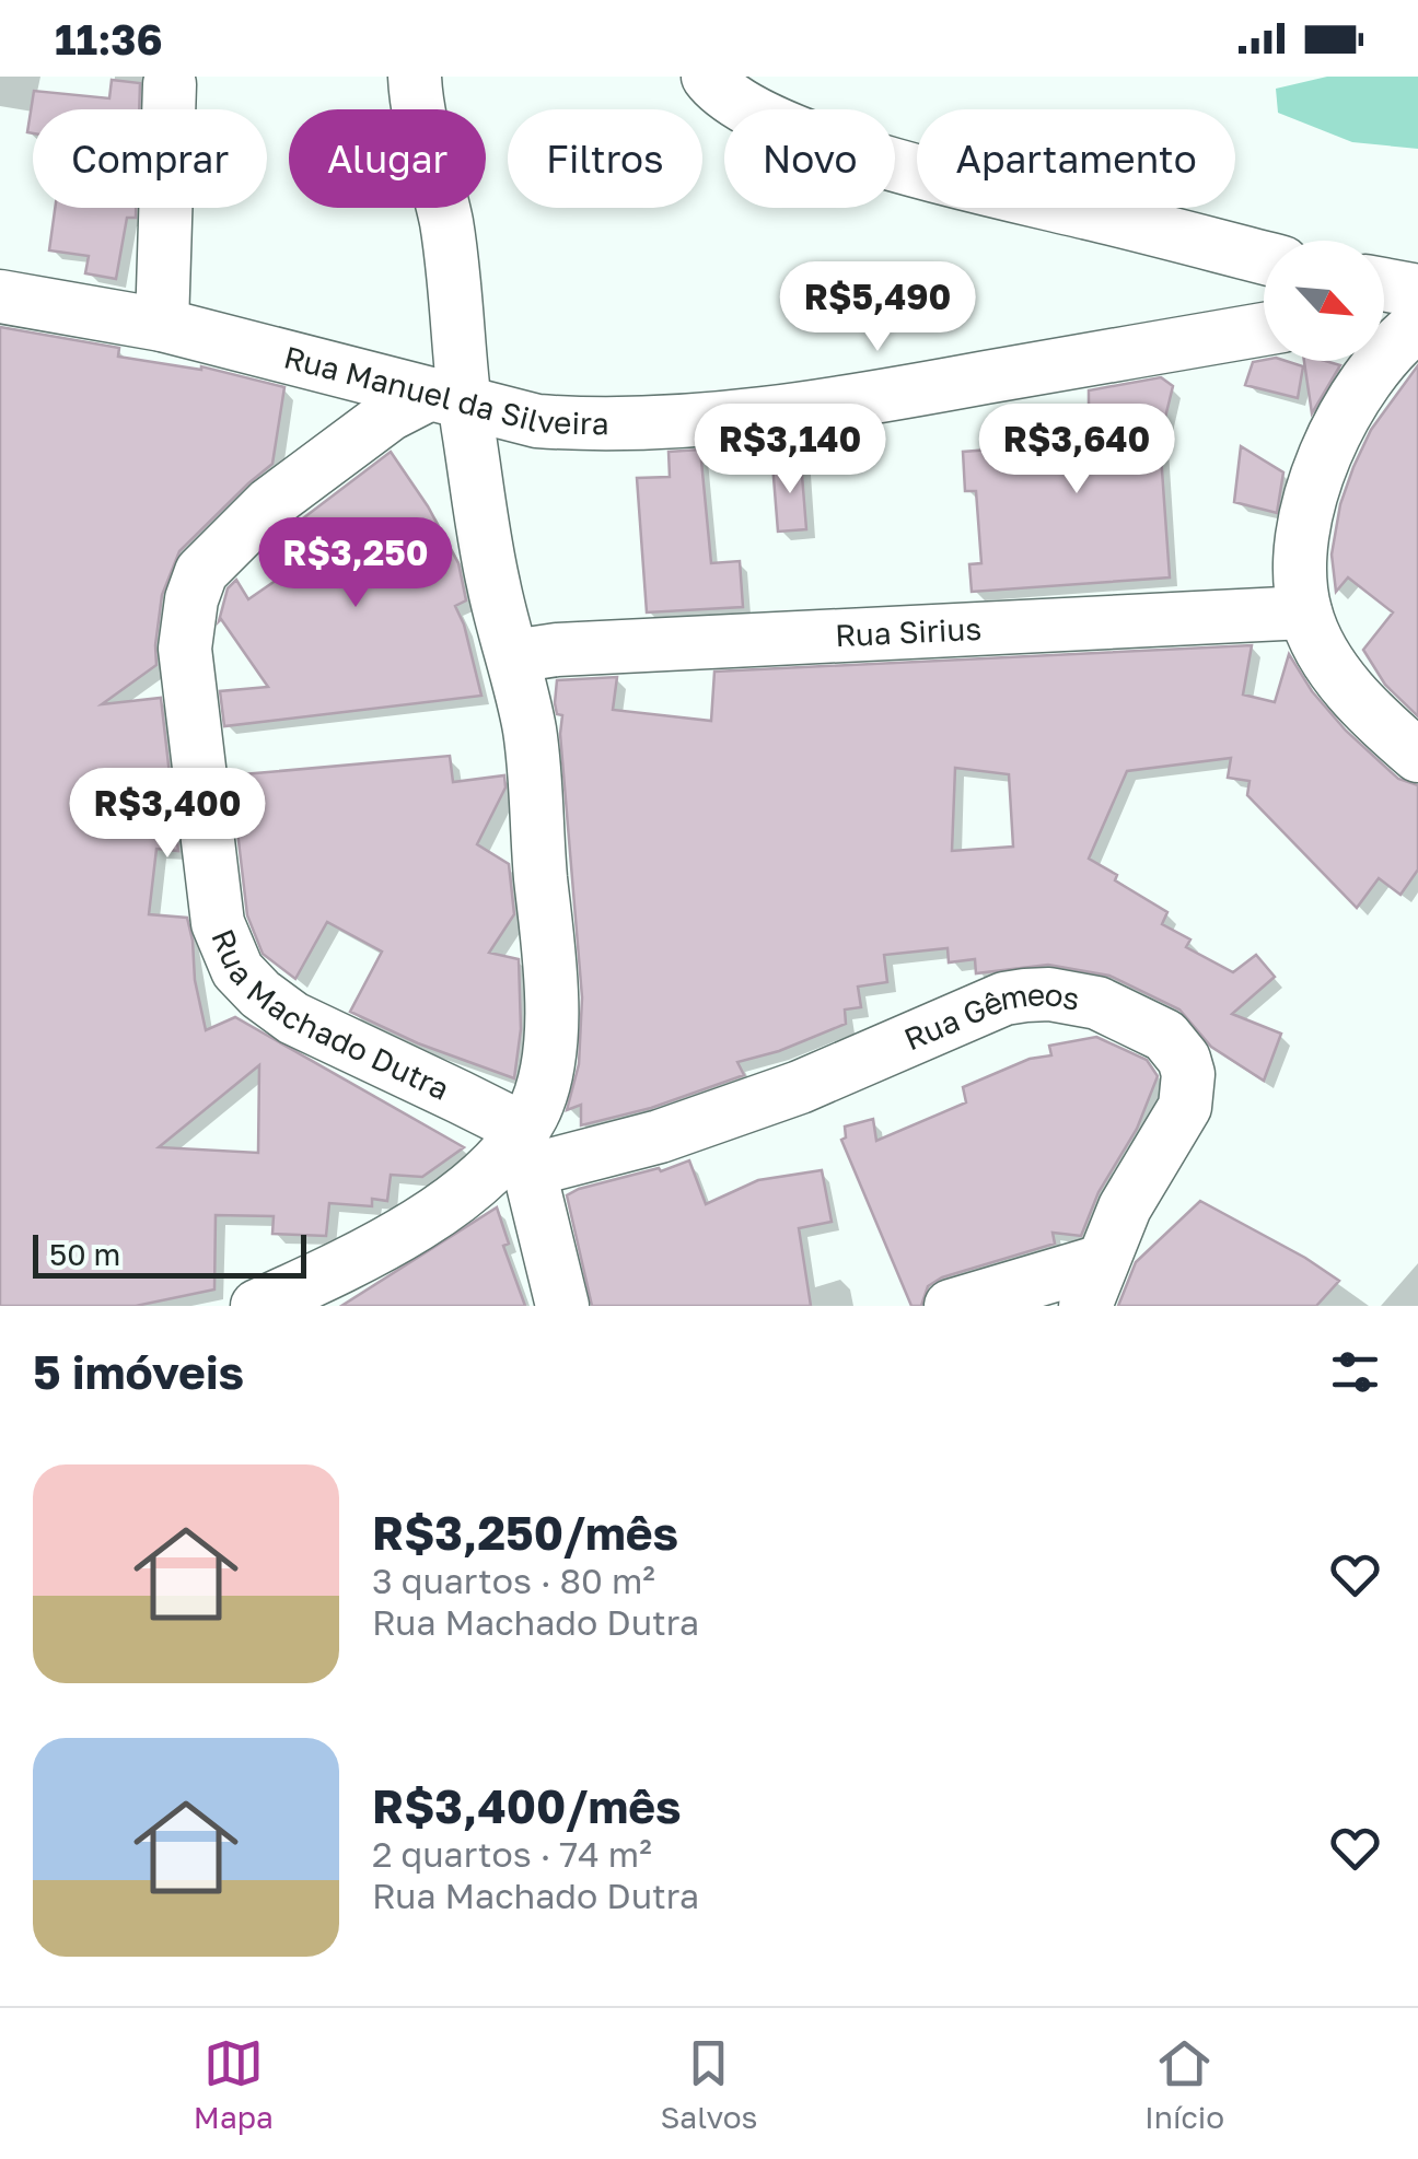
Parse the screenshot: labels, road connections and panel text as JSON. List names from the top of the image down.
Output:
{
  "streets": {
    "street": [
      "Rua Manuel da Silveira",
      "Rua Sirius",
      "Rua Machado Dutra",
      "Rua Gêmeos"
    ]
  },
  "crossings": [
    ["Rua Manuel da Silveira", "Rua Machado Dutra"],
    ["Rua Machado Dutra", "Rua Gêmeos"]
  ],
  "scale_bar": "50 m",
  "north": "bottom right",
  "page": {
    "status": "11:36",
    "chip": [
      "Comprar",
      "Alugar",
      "Filtros",
      "Novo",
      "Apartamento"
    ],
    "price": [
      "R$5,490",
      "R$3,140",
      "R$3,640",
      "R$3,250",
      "R$3,400"
    ],
    "scale": "50 m",
    "heading": "5 imóveis",
    "list": [
      {
        "name": "R$3,250/mês",
        "note": "3 quartos · 80 m² · Rua Machado Dutra"
      },
      {
        "name": "R$3,400/mês",
        "note": "2 quartos · 74 m² · Rua Machado Dutra"
      }
    ],
    "tabs": ["Mapa", "Salvos", "Início"]
  }
}
